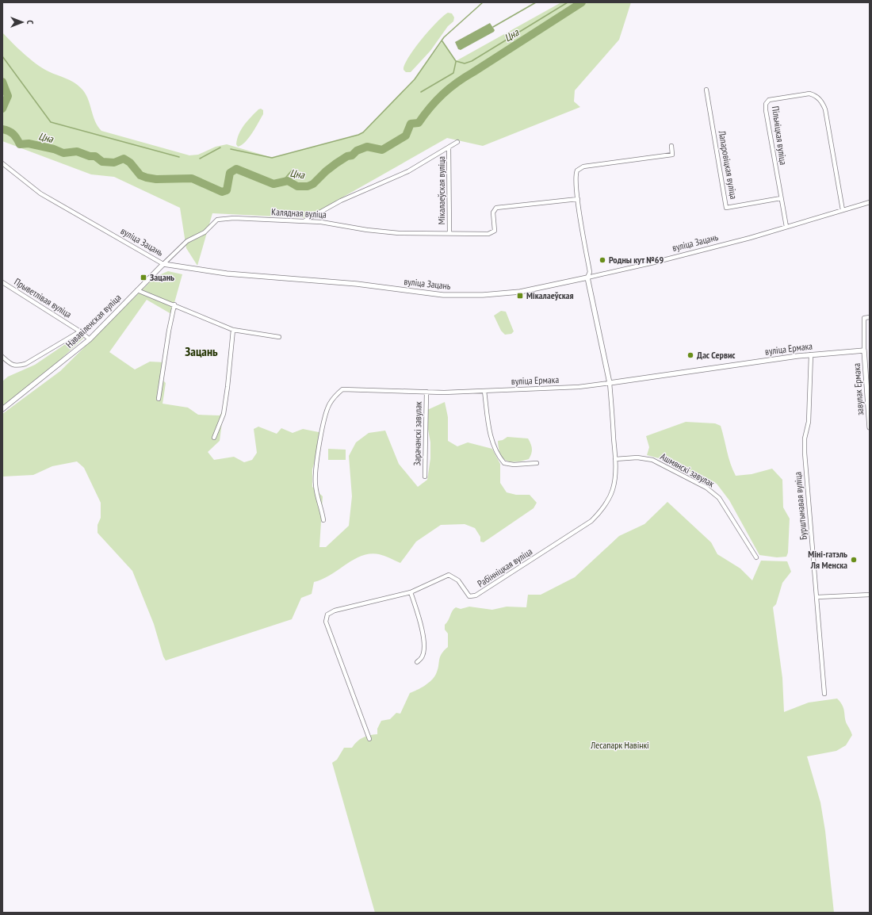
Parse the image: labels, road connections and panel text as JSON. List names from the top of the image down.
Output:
{
  "streets": {
    "street": [
      "Пільніцкая вуліца",
      "Лапаровіцкая вуліца",
      "Мікалаеўская вуліца",
      "Калядная вуліца",
      "вуліца Зацань",
      "Прыветлівая вуліца",
      "Нававіленская вуліца",
      "вуліца Ермака",
      "завулак Ермака",
      "Зарачанскі завулак",
      "Ашмянскі завулак",
      "Бурштынавая вуліца",
      "Рабінніцкая вуліца"
    ]
  },
  "crossings": [
    ["Пільніцкая вуліца", "Лапаровіцкая вуліца"],
    ["Пільніцкая вуліца", "вуліца Зацань"],
    ["Мікалаеўская вуліца", "Калядная вуліца"],
    ["Калядная вуліца", "вуліца Зацань"],
    ["Калядная вуліца", "Нававіленская вуліца"],
    ["вуліца Зацань", "Нававіленская вуліца"],
    ["Прыветлівая вуліца", "Нававіленская вуліца"],
    ["вуліца Ермака", "завулак Ермака"],
    ["вуліца Ермака", "Зарачанскі завулак"],
    ["вуліца Ермака", "Бурштынавая вуліца"],
    ["вуліца Ермака", "Рабінніцкая вуліца"],
    ["Ашмянскі завулак", "Рабінніцкая вуліца"]
  ],
  "districts": ["Зацань"],
  "water": ["Цна"],
  "parks": ["Лесапарк Навінкі"],
  "places": {
    "other": ["Родны кут №69", "Дас Сервис", "Міні-гатэль Ля Менска"],
    "transit": ["Зацань", "Мікалаеўская"]
  },
  "north": "right"
}
